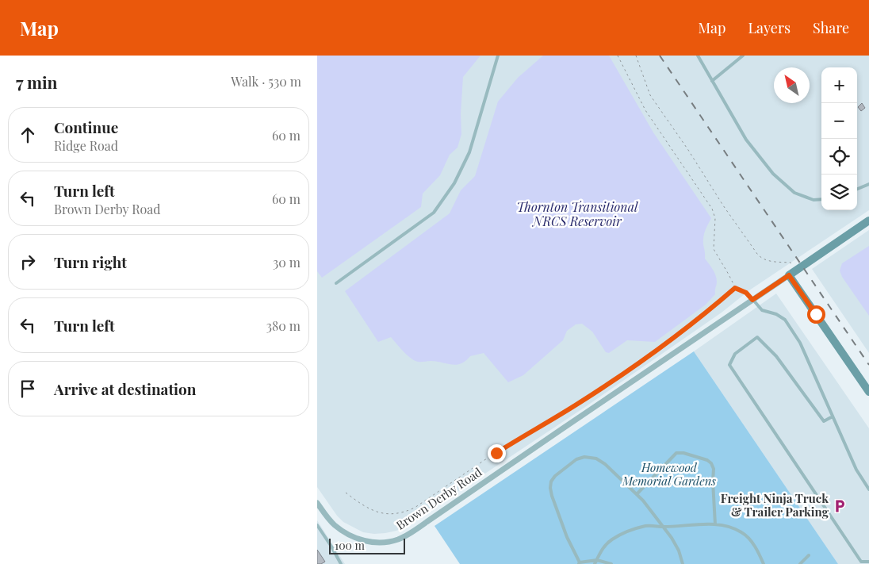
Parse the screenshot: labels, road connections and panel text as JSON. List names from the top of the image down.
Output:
{
  "streets": {
    "street": ["Brown Derby Road"]
  },
  "water": ["Thornton Transitional NRCS Reservoir"],
  "parks": ["Homewood Memorial Gardens"],
  "places": {
    "parking": ["Freight Ninja Truck & Trailer Parking"]
  },
  "scale_bar": "100 m",
  "north": "top left",
  "page": {
    "header": "Map",
    "nav": ["Map", "Layers", "Share"],
    "heading": ["7 min", "Walk · 530 m"],
    "map_buttons": ["+", "−"],
    "list": [
      ["Continue", "Ridge Road", "60 m"],
      ["Turn left", "Brown Derby Road", "60 m"],
      ["Turn right", "30 m"],
      ["Turn left", "380 m"],
      "Arrive at destination"
    ],
    "scale": "100 m"
  }
}
